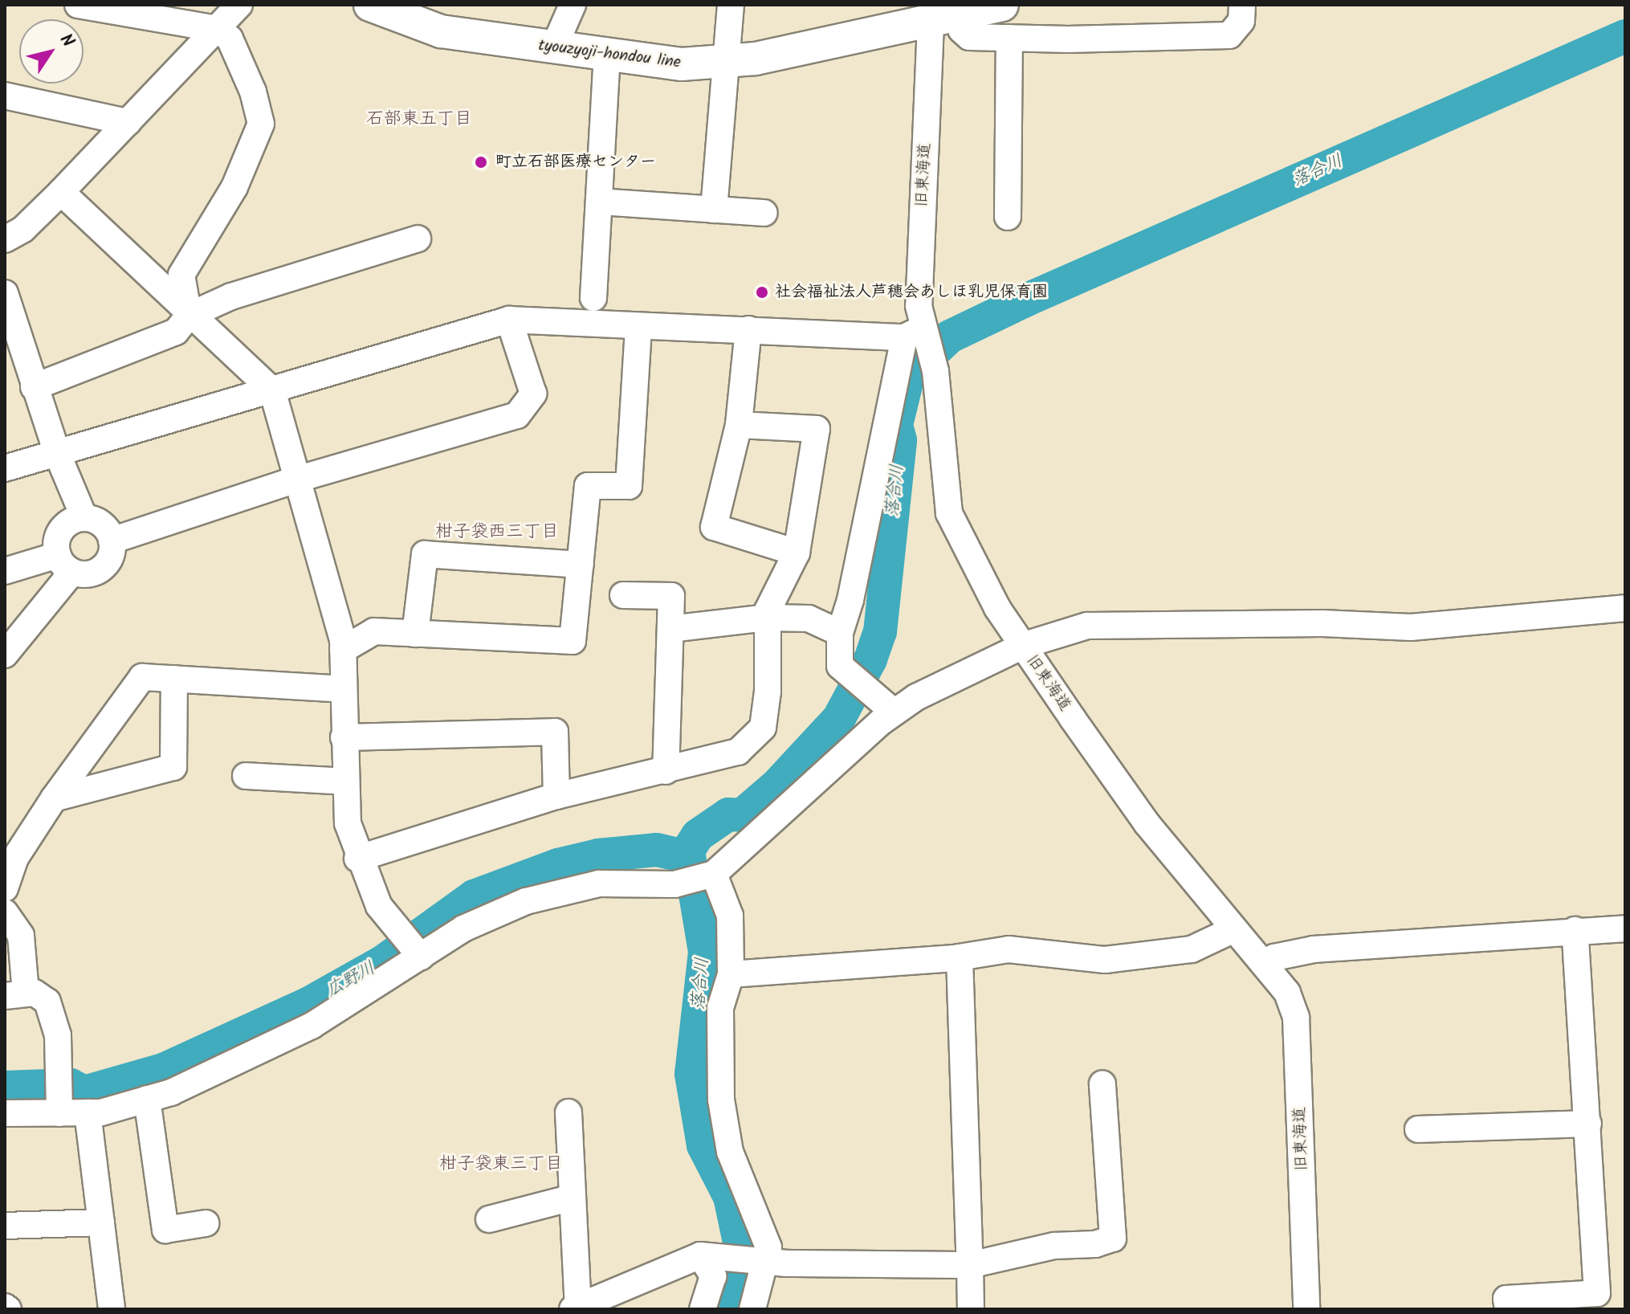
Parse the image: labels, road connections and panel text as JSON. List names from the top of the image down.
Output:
{
  "streets": {
    "main road": ["tyouzyoji-hondou line"],
    "street": ["旧東海道"]
  },
  "crossings": [
    ["tyouzyoji-hondou line", "旧東海道"]
  ],
  "districts": ["石部東五丁目", "柑子袋西三丁目", "柑子袋東三丁目"],
  "water": ["落合川", "広野川"],
  "places": ["町立石部医療センター", "社会福祉法人芦穂会あしほ乳児保育園"],
  "north": "top right"
}
